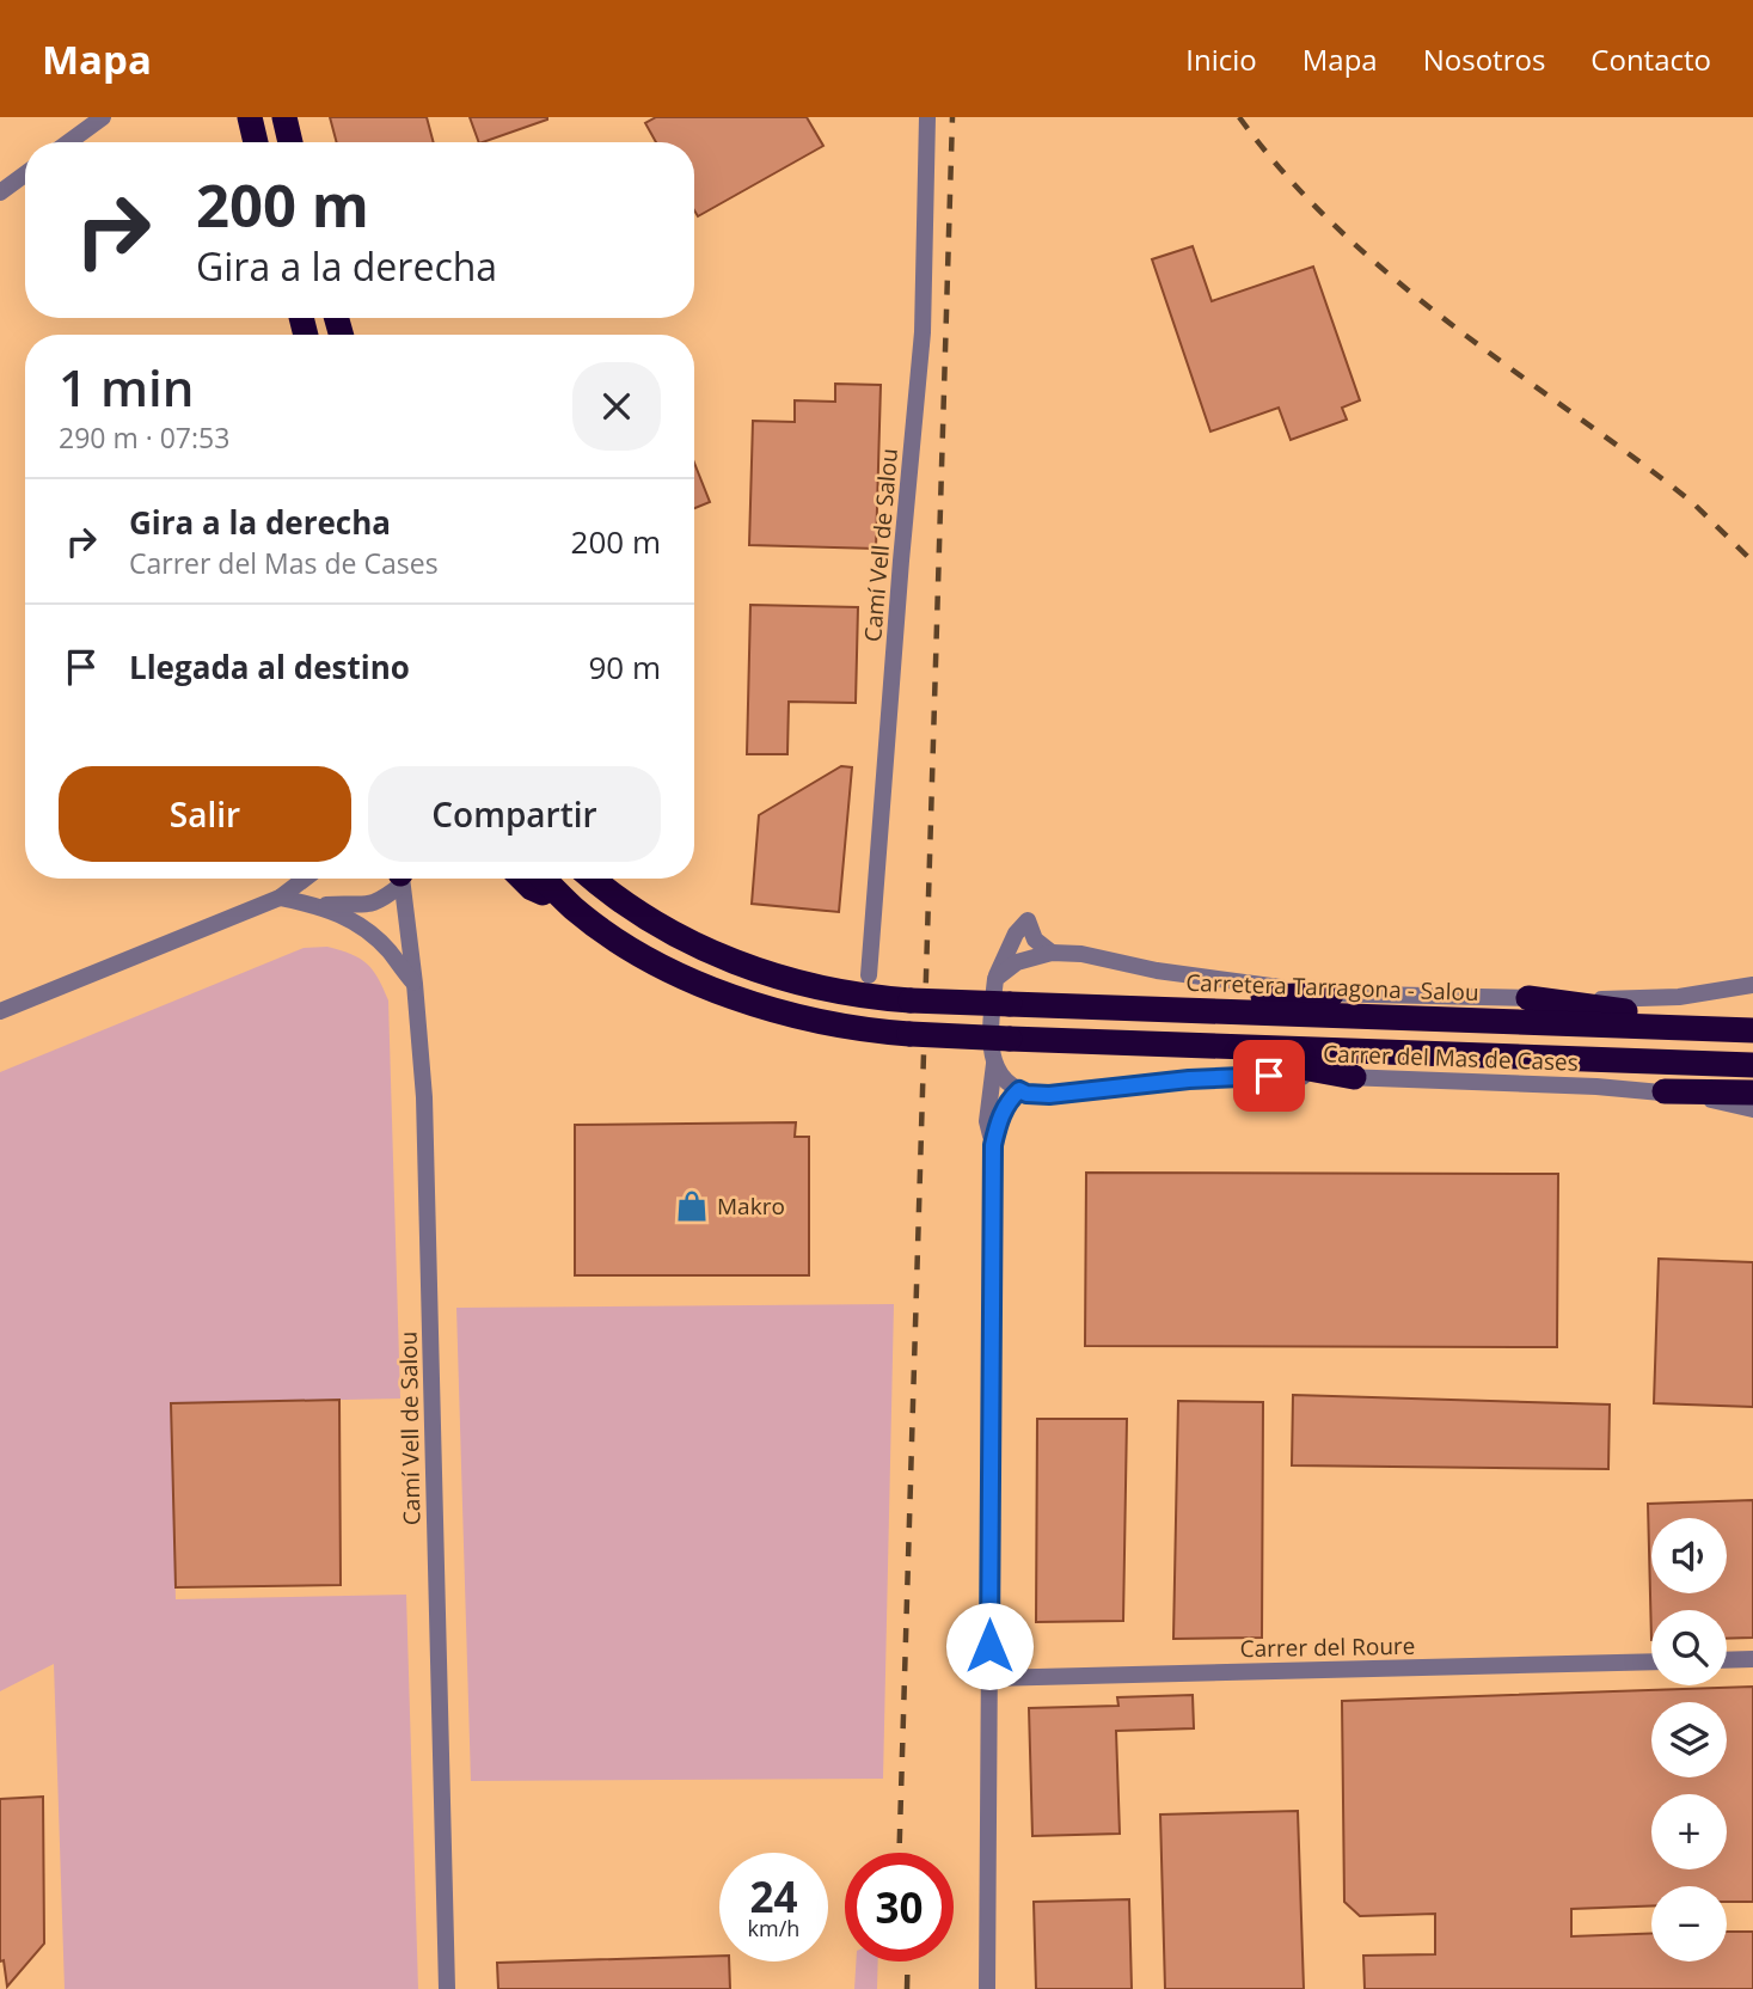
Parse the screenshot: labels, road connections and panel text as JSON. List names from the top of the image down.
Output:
{
  "streets": {
    "highway": ["Carretera Tarragona - Salou"],
    "street": ["Camí Vell de Salou", "Carrer del Mas de Cases", "Carrer del Roure"]
  },
  "crossings": [
    ["Camí Vell de Salou", "Carretera Tarragona - Salou"]
  ],
  "places": {
    "shop": ["Makro"]
  },
  "page": {
    "header": "Mapa",
    "nav": [
      "Inicio",
      "Mapa",
      "Nosotros",
      "Contacto"
    ],
    "turn": ["200 m", "Gira a la derecha"],
    "heading": ["1 min", "290 m · 07:53"],
    "list": [
      {
        "name": "Gira a la derecha",
        "note": "Carrer del Mas de Cases",
        "value": "200 m"
      },
      {
        "name": "Llegada al destino",
        "value": "90 m"
      }
    ],
    "buttons": ["Salir", "Compartir"],
    "map_buttons": ["+", "−"],
    "speed": "24 km/h",
    "limit": "30"
  }
}
